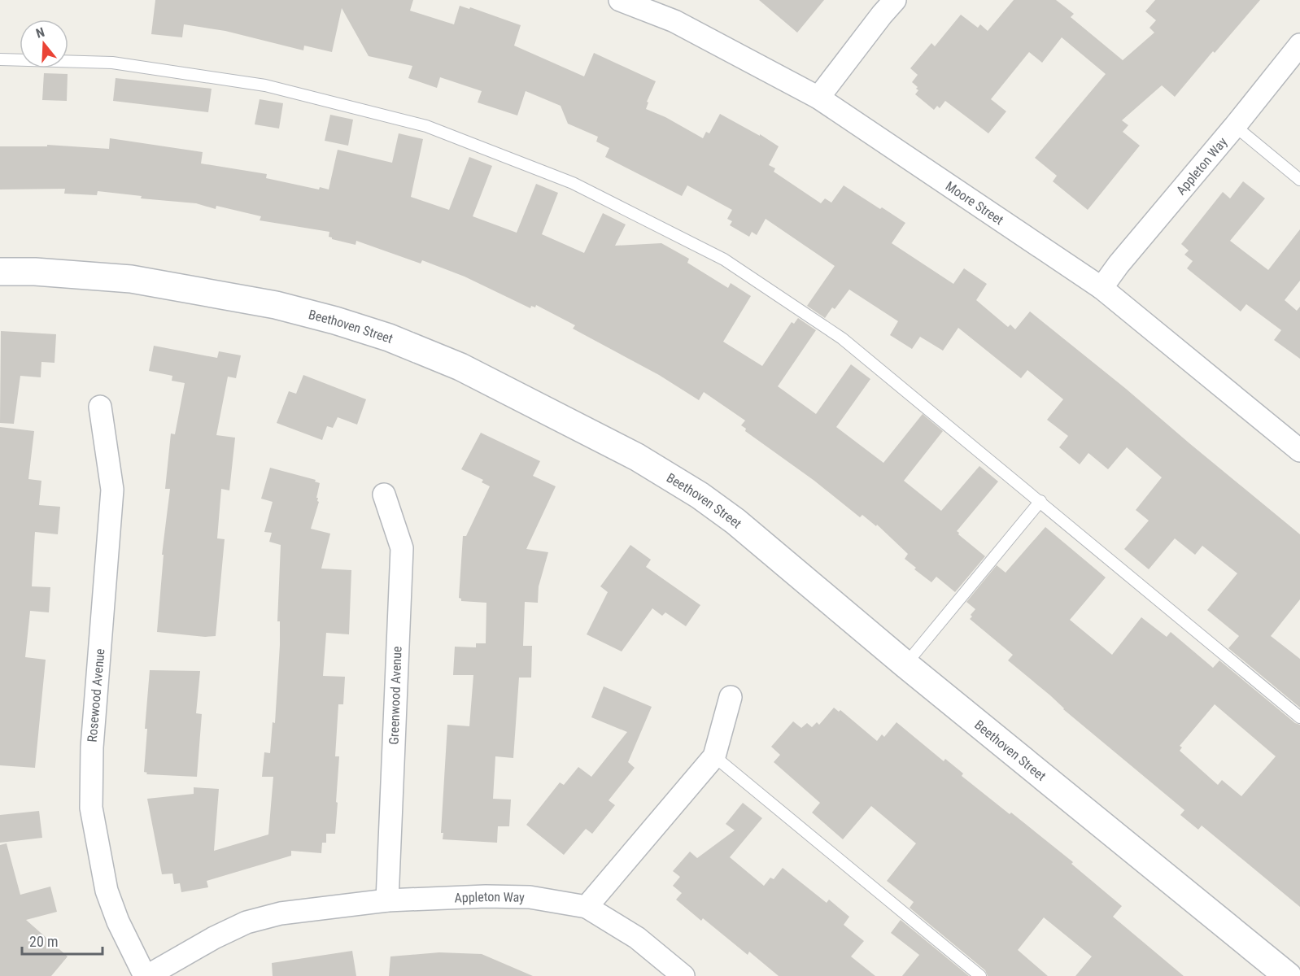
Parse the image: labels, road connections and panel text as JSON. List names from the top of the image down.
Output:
{
  "streets": {
    "street": [
      "Appleton Way",
      "Moore Street",
      "Beethoven Street",
      "Rosewood Avenue",
      "Greenwood Avenue"
    ]
  },
  "crossings": [
    ["Appleton Way", "Moore Street"],
    ["Appleton Way", "Rosewood Avenue"],
    ["Appleton Way", "Greenwood Avenue"]
  ],
  "scale_bar": "20 m",
  "north": "top"
}
